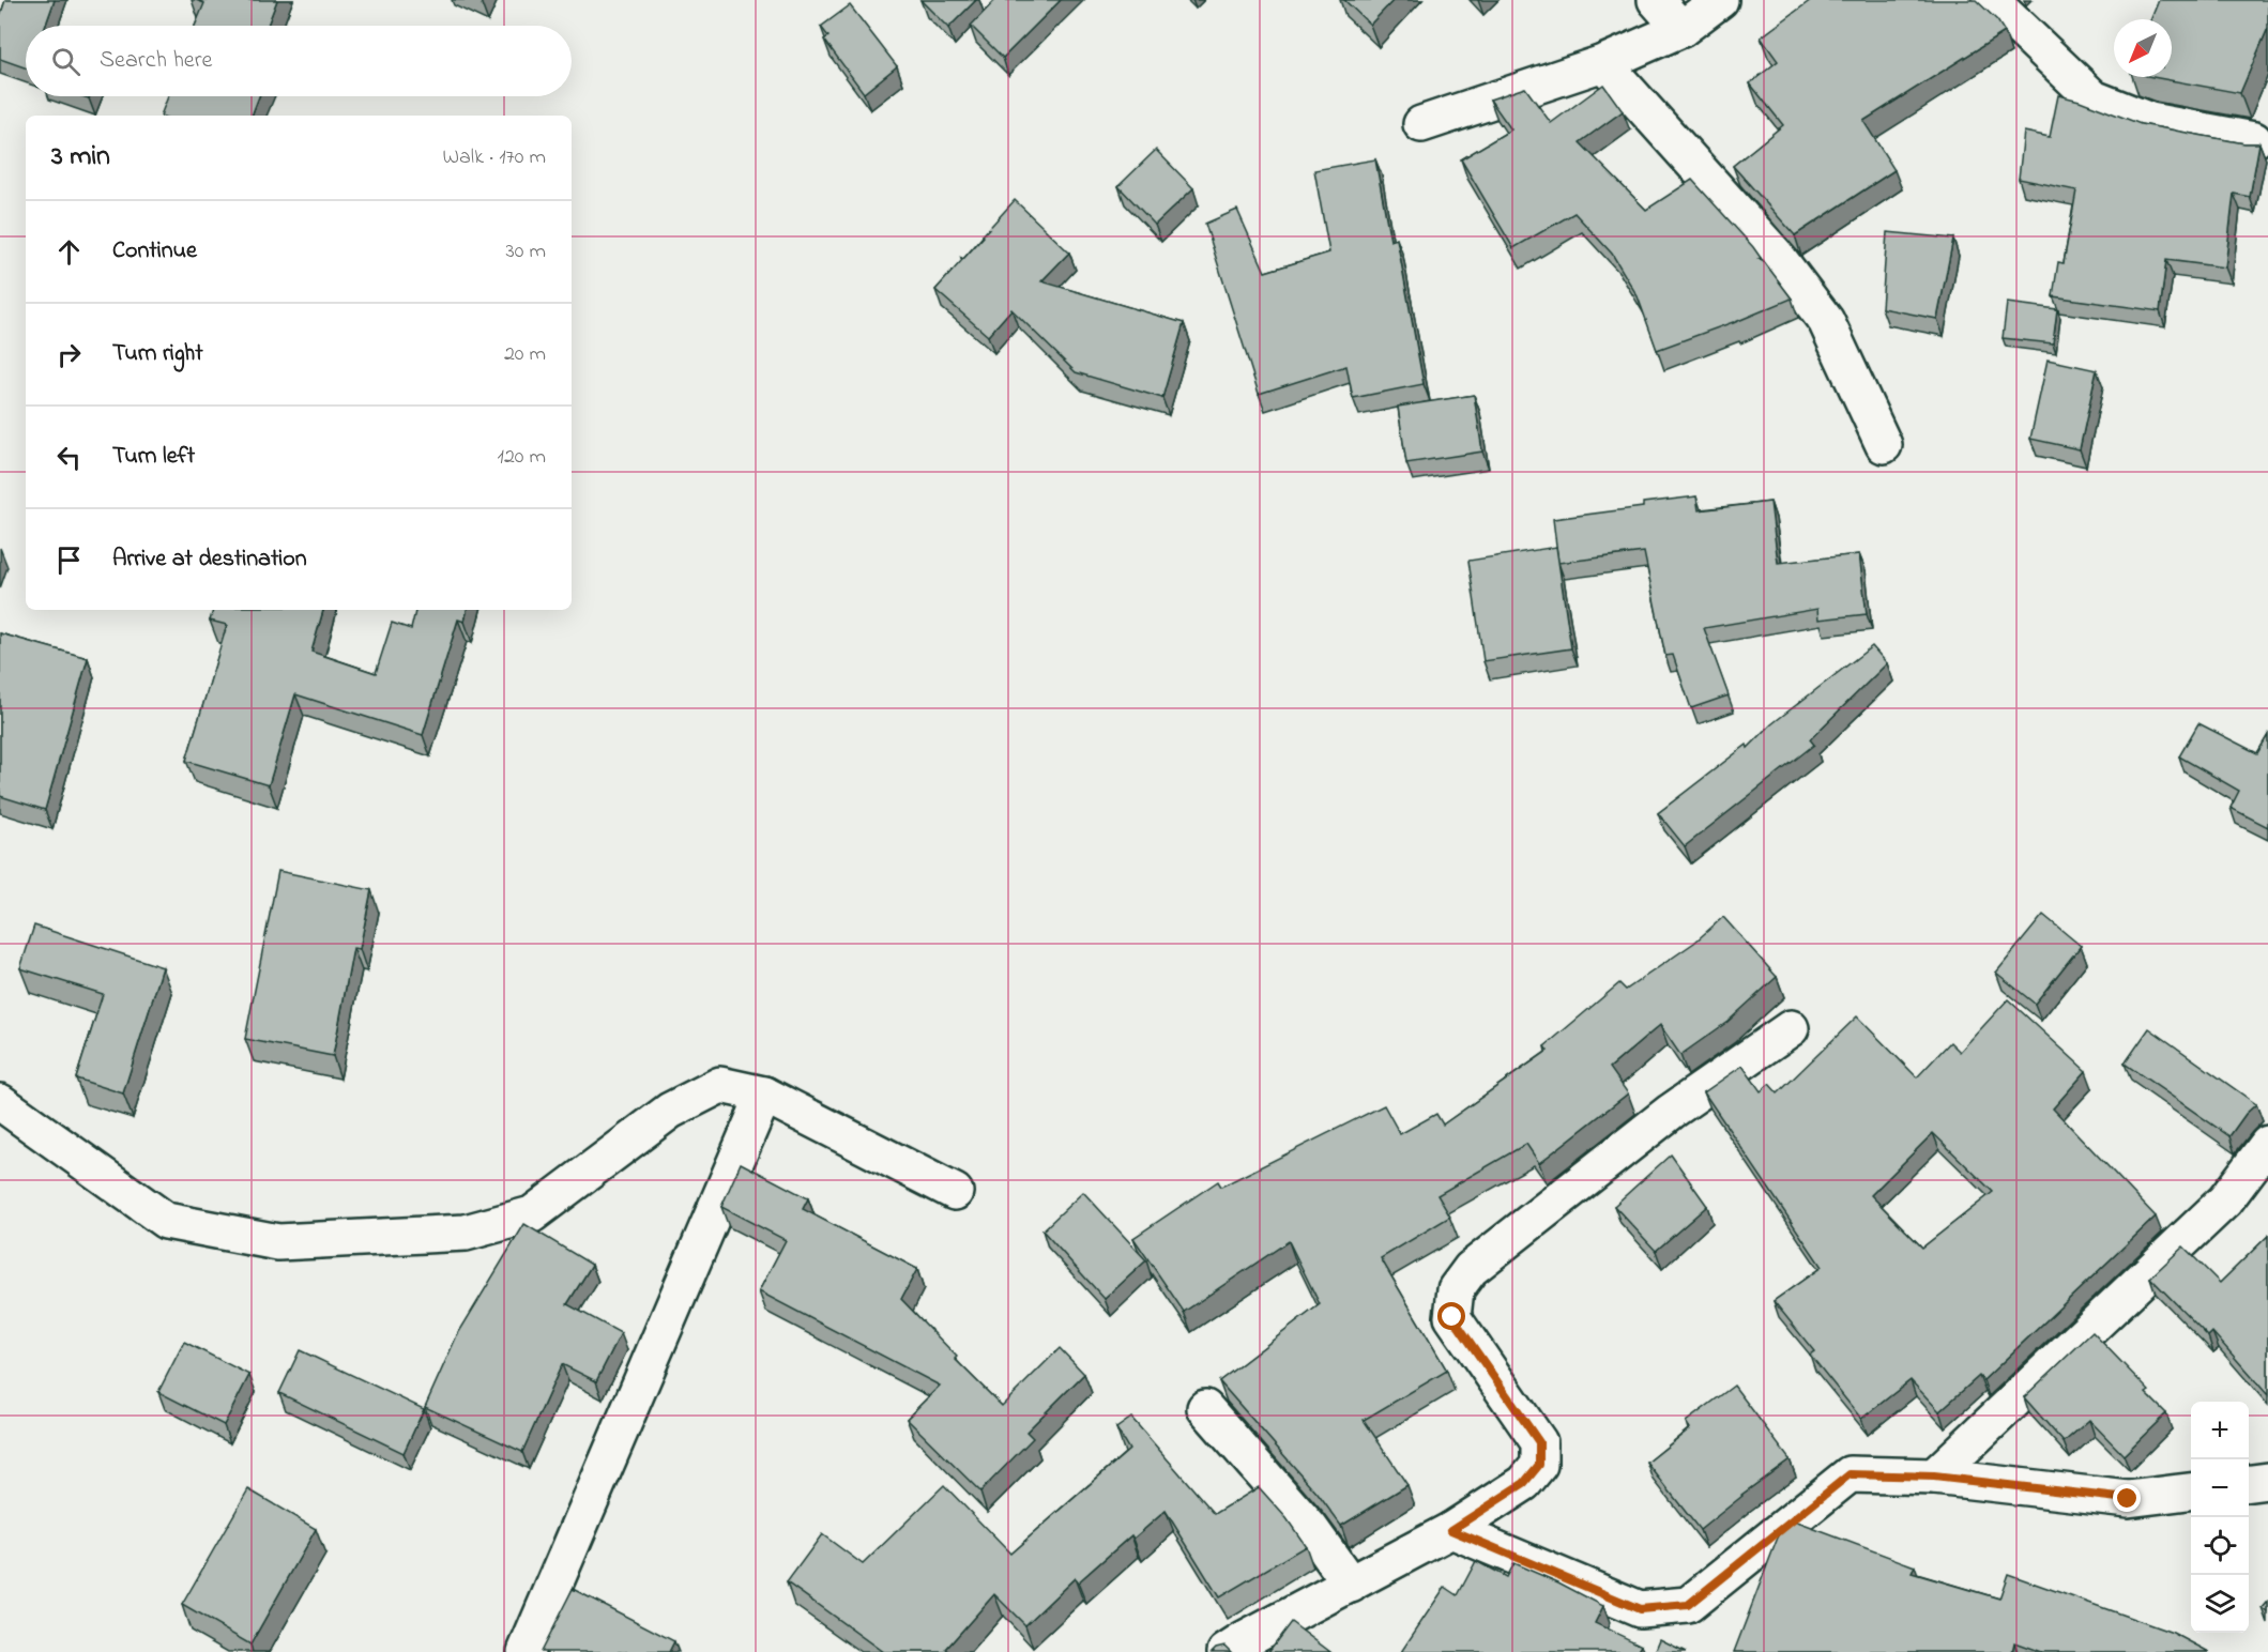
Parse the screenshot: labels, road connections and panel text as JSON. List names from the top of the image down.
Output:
{
  "north": "bottom left",
  "page": {
    "search": "Search here",
    "heading": ["3 min", "Walk · 170 m"],
    "list": [
      ["Continue", "30 m"],
      ["Turn right", "20 m"],
      ["Turn left", "120 m"],
      "Arrive at destination"
    ],
    "map_buttons": ["+", "−"]
  }
}
